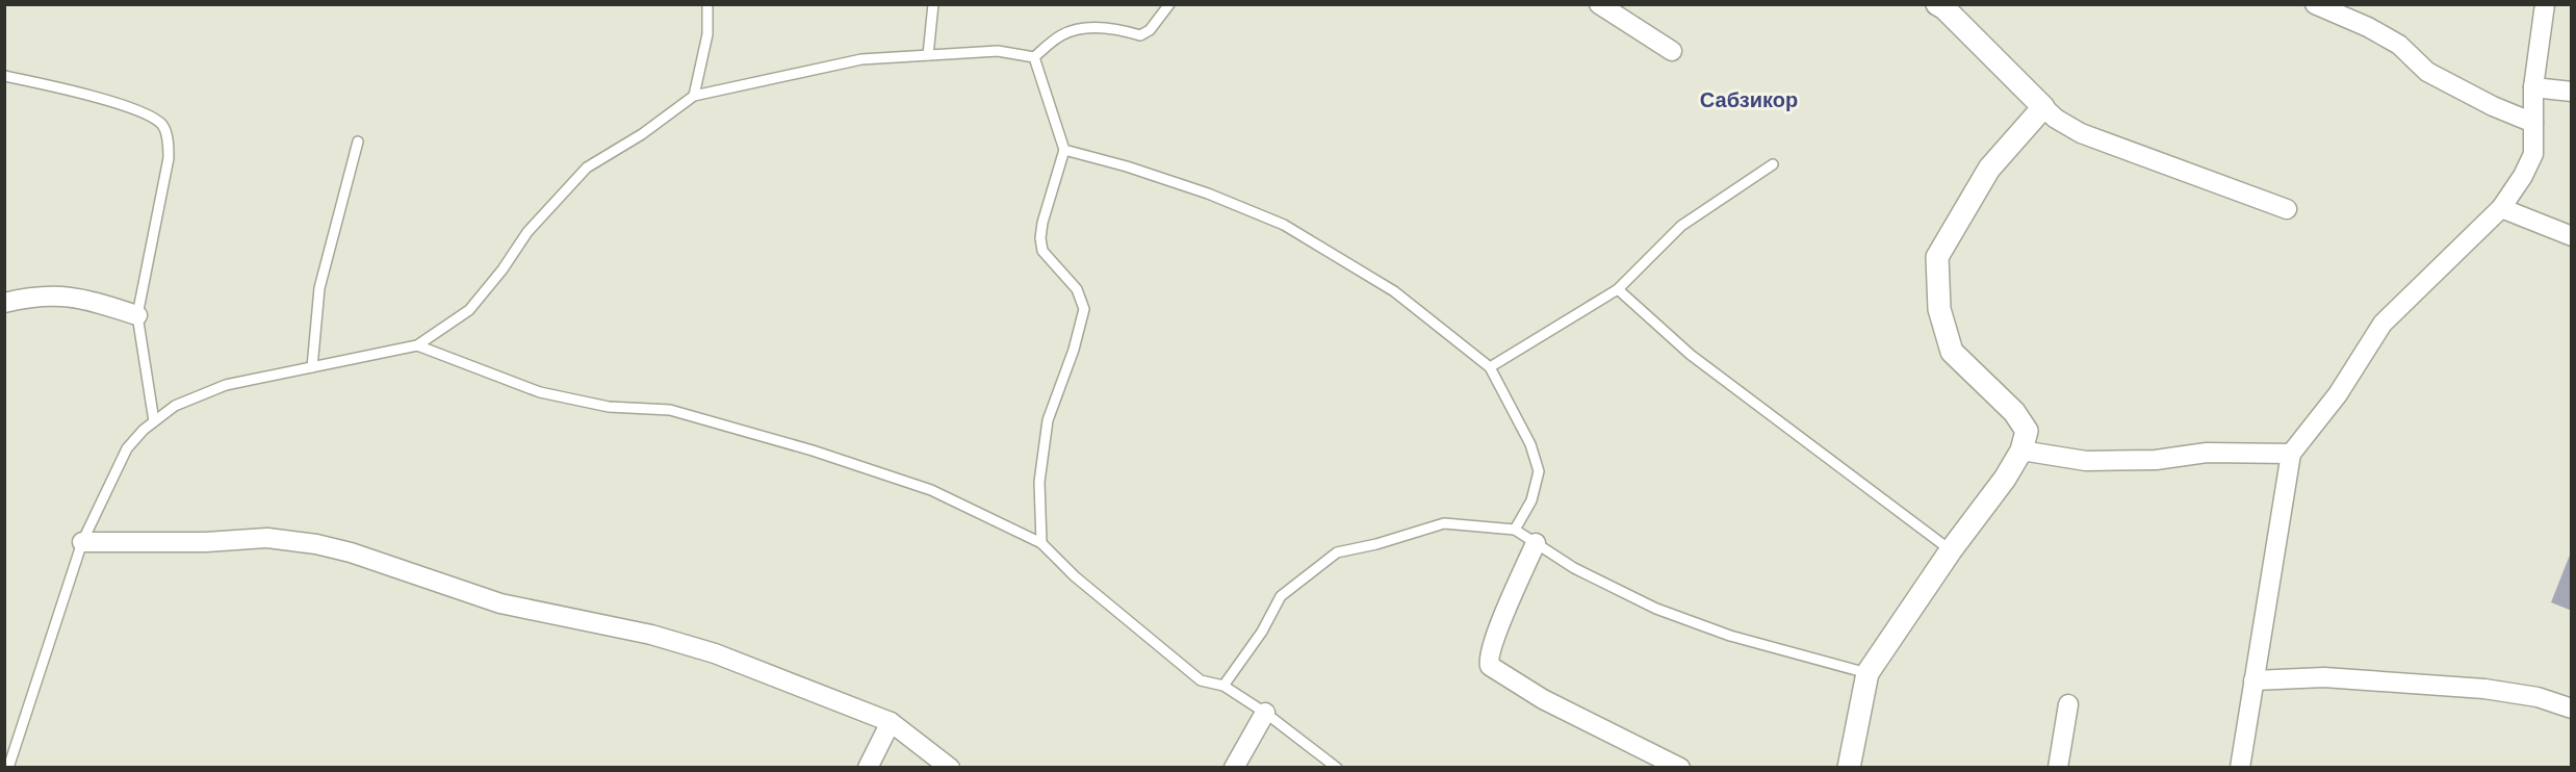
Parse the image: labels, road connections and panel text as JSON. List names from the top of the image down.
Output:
{
  "districts": ["Сабзикор"]
}
